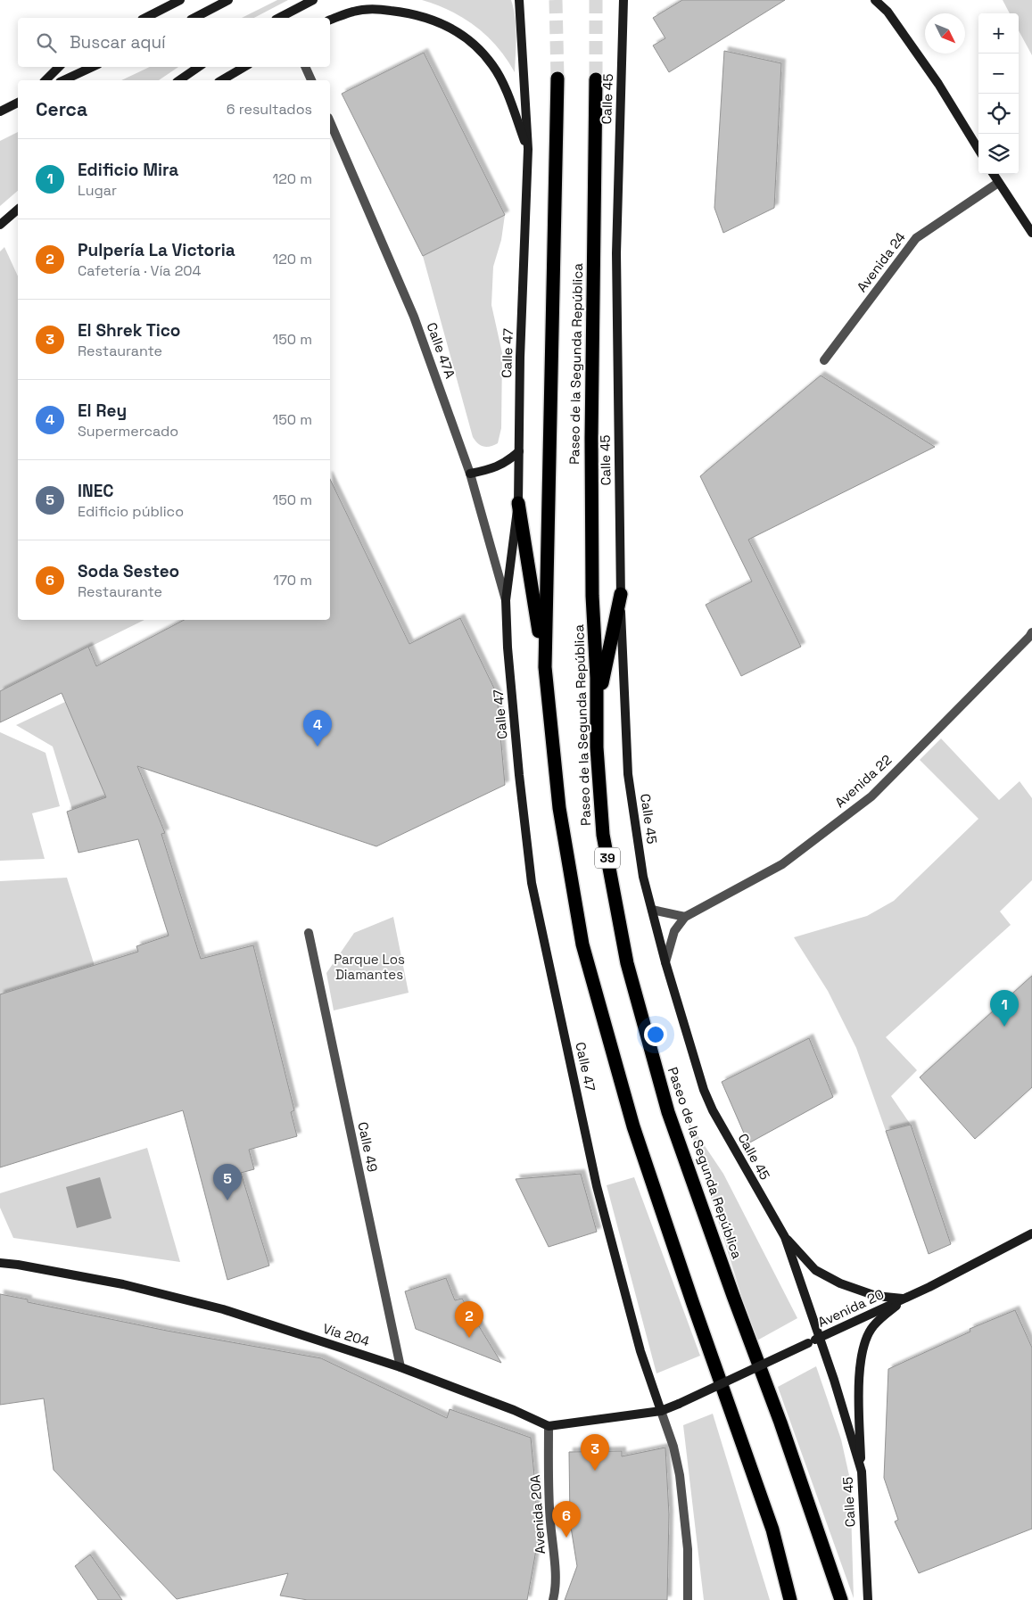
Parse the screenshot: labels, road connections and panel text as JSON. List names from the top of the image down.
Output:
{
  "streets": {
    "highway": ["Paseo de la Segunda República", "39"],
    "main road": [
      "Calle 45",
      "Calle 47",
      "Avenida 20",
      "Vía 204"
    ],
    "street": [
      "Avenida 24",
      "Calle 47A",
      "Avenida 22",
      "Calle 49",
      "Avenida 20A"
    ]
  },
  "crossings": [
    ["Calle 45", "Avenida 22"],
    ["Calle 45", "Avenida 20"],
    ["Calle 47A", "Calle 47"],
    ["Calle 47", "Avenida 20"],
    ["Calle 49", "Vía 204"],
    ["Vía 204", "Avenida 20A"]
  ],
  "parks": ["Parque Los Diamantes"],
  "north": "bottom right",
  "page": {
    "map_buttons": ["+", "−"],
    "search": "Buscar aquí",
    "heading": ["Cerca", "6 resultados"],
    "list": [
      {
        "mark": "1",
        "name": "Edificio Mira",
        "note": "Lugar",
        "value": "120 m"
      },
      {
        "mark": "2",
        "name": "Pulpería La Victoria",
        "note": "Cafetería · Vía 204",
        "value": "120 m"
      },
      {
        "mark": "3",
        "name": "El Shrek Tico",
        "note": "Restaurante",
        "value": "150 m"
      },
      {
        "mark": "4",
        "name": "El Rey",
        "note": "Supermercado",
        "value": "150 m"
      },
      {
        "mark": "5",
        "name": "INEC",
        "note": "Edificio público",
        "value": "150 m"
      },
      {
        "mark": "6",
        "name": "Soda Sesteo",
        "note": "Restaurante",
        "value": "170 m"
      }
    ],
    "pins": [
      "4",
      "1",
      "5",
      "2",
      "3",
      "6"
    ]
  }
}
